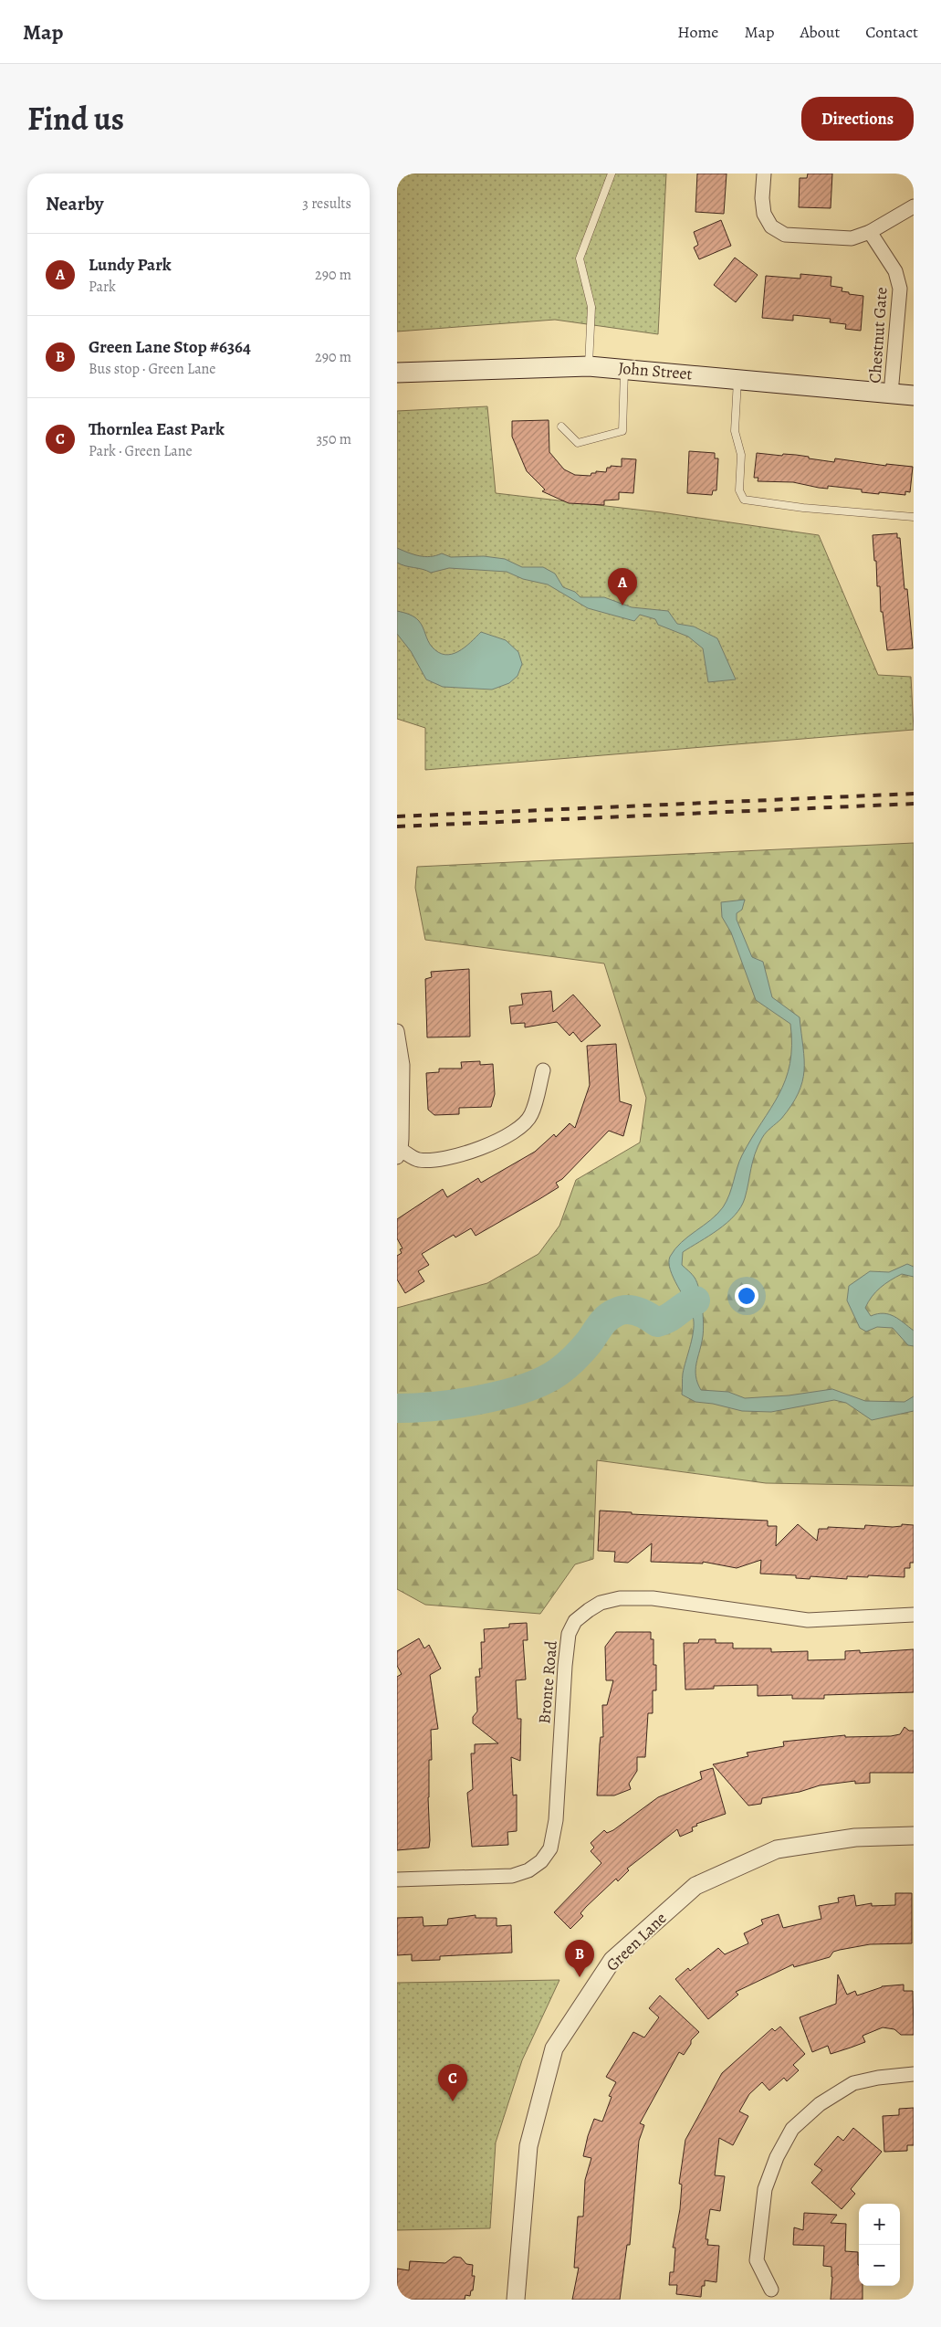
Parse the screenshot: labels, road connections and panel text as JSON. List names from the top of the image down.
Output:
{
  "streets": {
    "main road": ["John Street"],
    "street": ["Chestnut Gate", "Bronte Road", "Green Lane"]
  },
  "crossings": [
    ["Chestnut Gate", "John Street"]
  ],
  "page": {
    "header": "Map",
    "nav": [
      "Home",
      "Map",
      "About",
      "Contact"
    ],
    "title": "Find us",
    "buttons": "Directions",
    "heading": ["Nearby", "3 results"],
    "list": [
      {
        "mark": "A",
        "name": "Lundy Park",
        "note": "Park",
        "value": "290 m"
      },
      {
        "mark": "B",
        "name": "Green Lane Stop #6364",
        "note": "Bus stop · Green Lane",
        "value": "290 m"
      },
      {
        "mark": "C",
        "name": "Thornlea East Park",
        "note": "Park · Green Lane",
        "value": "350 m"
      }
    ],
    "pins": ["A", "B", "C"],
    "map_buttons": ["+", "−"]
  }
}
